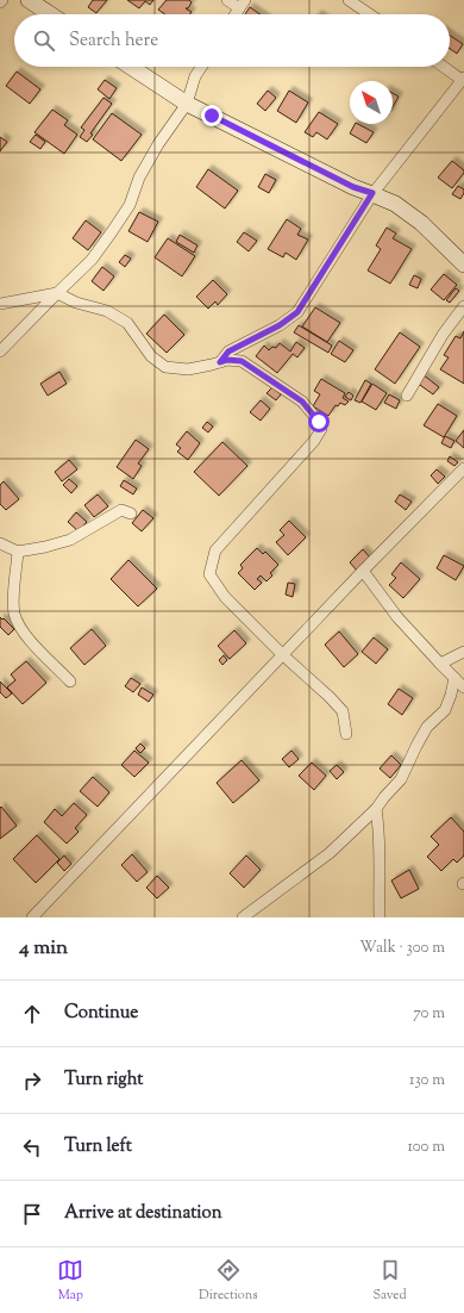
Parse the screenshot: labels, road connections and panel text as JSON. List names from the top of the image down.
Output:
{
  "north": "top left",
  "page": {
    "search": "Search here",
    "heading": ["4 min", "Walk · 300 m"],
    "list": [
      ["Continue", "70 m"],
      ["Turn right", "130 m"],
      ["Turn left", "100 m"],
      "Arrive at destination"
    ],
    "nav": ["Map", "Directions", "Saved"]
  }
}
